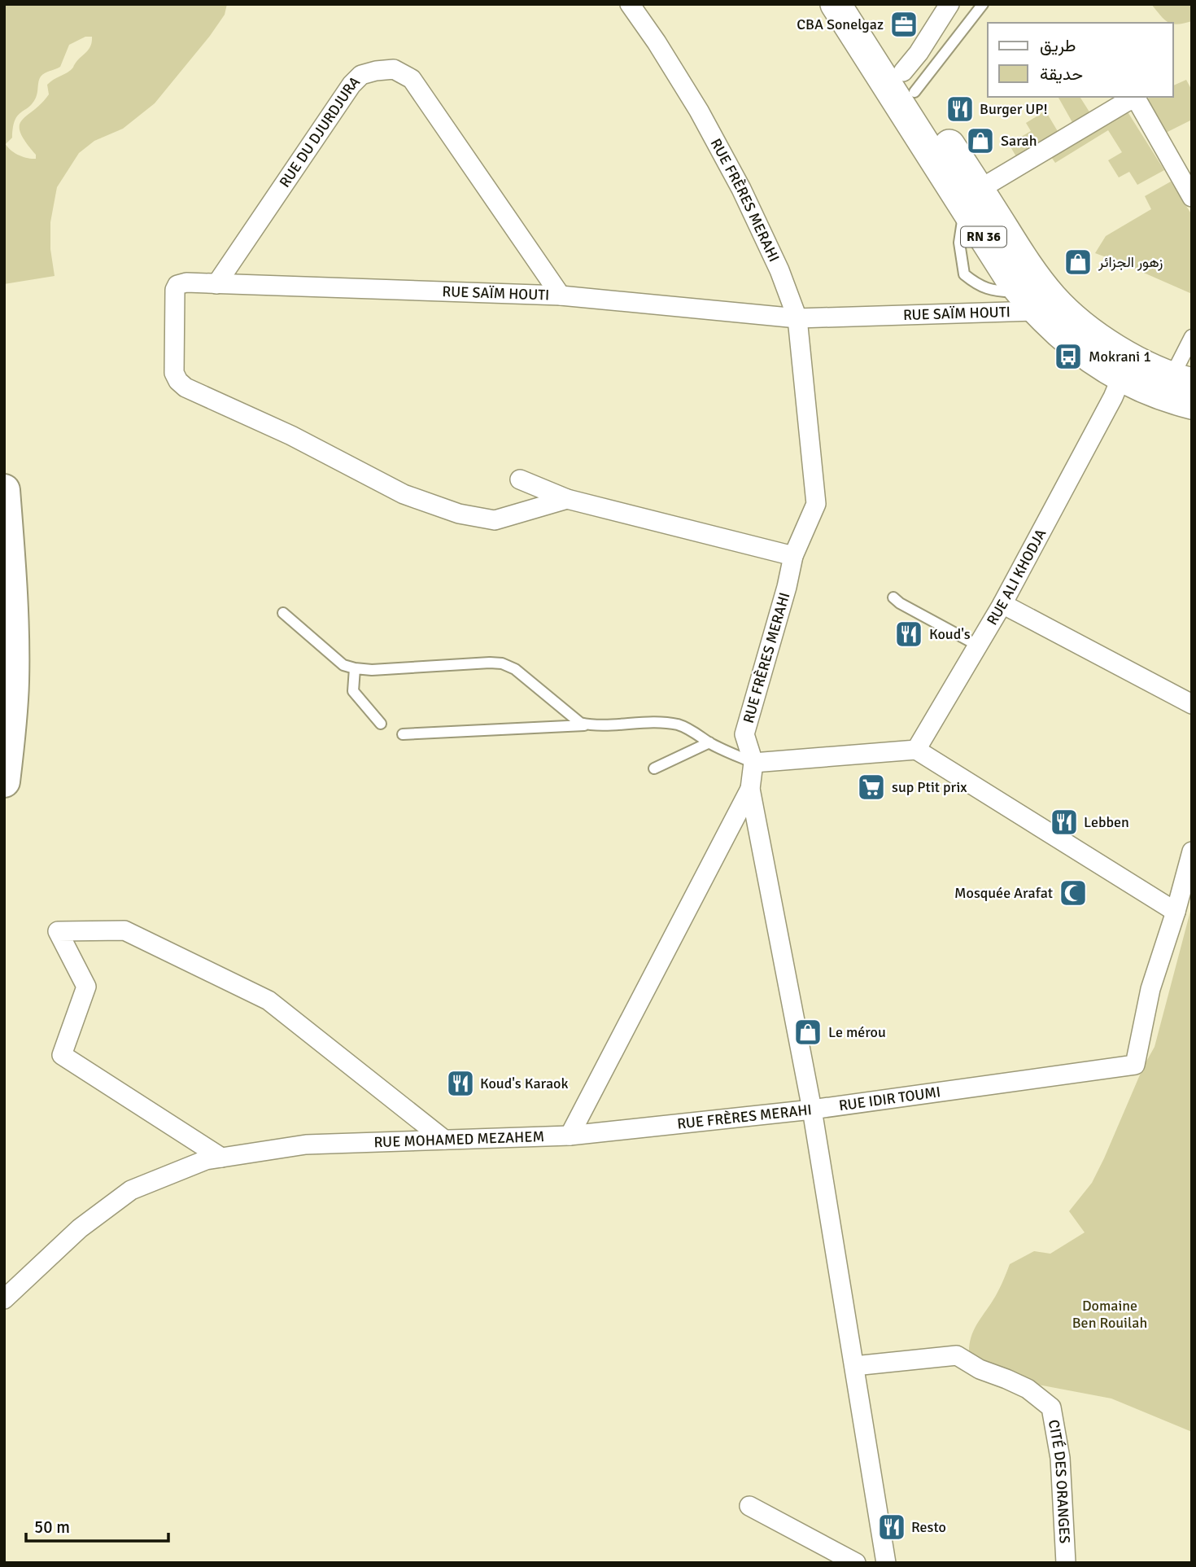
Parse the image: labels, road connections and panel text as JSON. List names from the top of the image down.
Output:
{
  "streets": {
    "main road": ["RN 36"],
    "street": [
      "RUE DU DJURDJURA",
      "RUE FRÈRES MERAHI",
      "RUE SAÏM HOUTI",
      "RUE ALI KHODJA",
      "RUE IDIR TOUMI",
      "RUE MOHAMED MEZAHEM",
      "CITÉ DES ORANGES"
    ]
  },
  "crossings": [
    ["RUE DU DJURDJURA", "RUE SAÏM HOUTI"],
    ["RUE FRÈRES MERAHI", "RUE SAÏM HOUTI"],
    ["RUE FRÈRES MERAHI", "RUE IDIR TOUMI"],
    ["RUE FRÈRES MERAHI", "RUE MOHAMED MEZAHEM"],
    ["RN 36", "RUE SAÏM HOUTI"],
    ["RN 36", "RUE ALI KHODJA"]
  ],
  "parks": ["Domaine Ben Rouilah"],
  "places": {
    "office": ["CBA Sonelgaz"],
    "restaurant": [
      "Burger UP!",
      "Koud's",
      "Lebben",
      "Koud's Karaok",
      "Resto"
    ],
    "shop": ["Sarah", "زهور الجزائر", "Le mérou"],
    "bus stop": ["Mokrani 1"],
    "supermarket": ["sup Ptit prix"],
    "mosque": ["Mosquée Arafat"]
  },
  "legend": ["طريق", "حديقة"],
  "scale_bar": "50 m"
}
